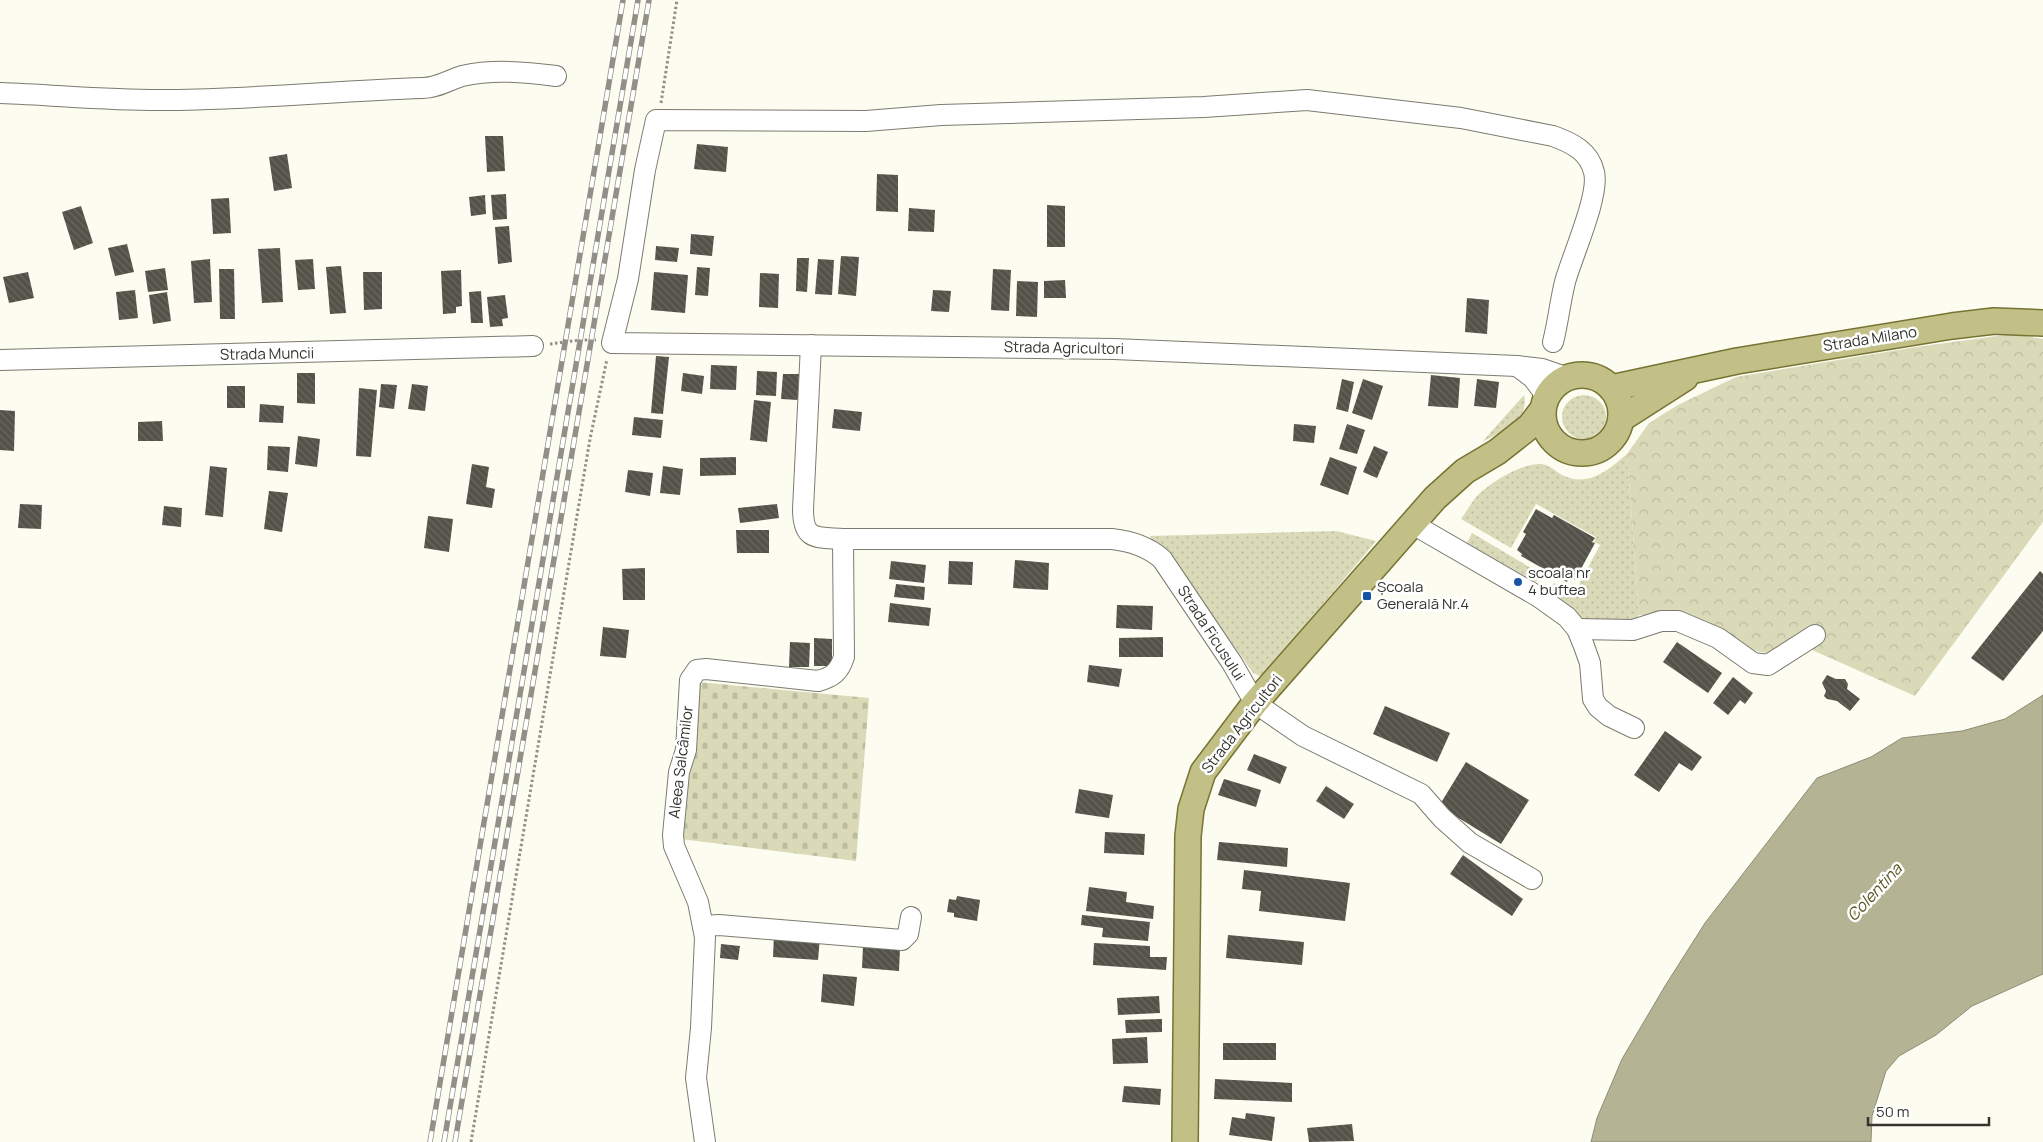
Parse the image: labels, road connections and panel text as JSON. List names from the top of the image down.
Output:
{
  "streets": {
    "main road": ["Strada Milano", "Strada Agricultori"],
    "street": ["Strada Muncii", "Strada Ficusului", "Aleea Salcâmilor"]
  },
  "crossings": [
    ["Strada Milano", "Strada Agricultori"],
    ["Strada Agricultori", "Strada Ficusului"],
    ["Strada Ficusului", "Aleea Salcâmilor"]
  ],
  "water": ["Colentina"],
  "places": {
    "other": ["scoala nr 4 buftea"],
    "transit": ["Școala Generală Nr.4"]
  },
  "scale_bar": "50 m"
}
